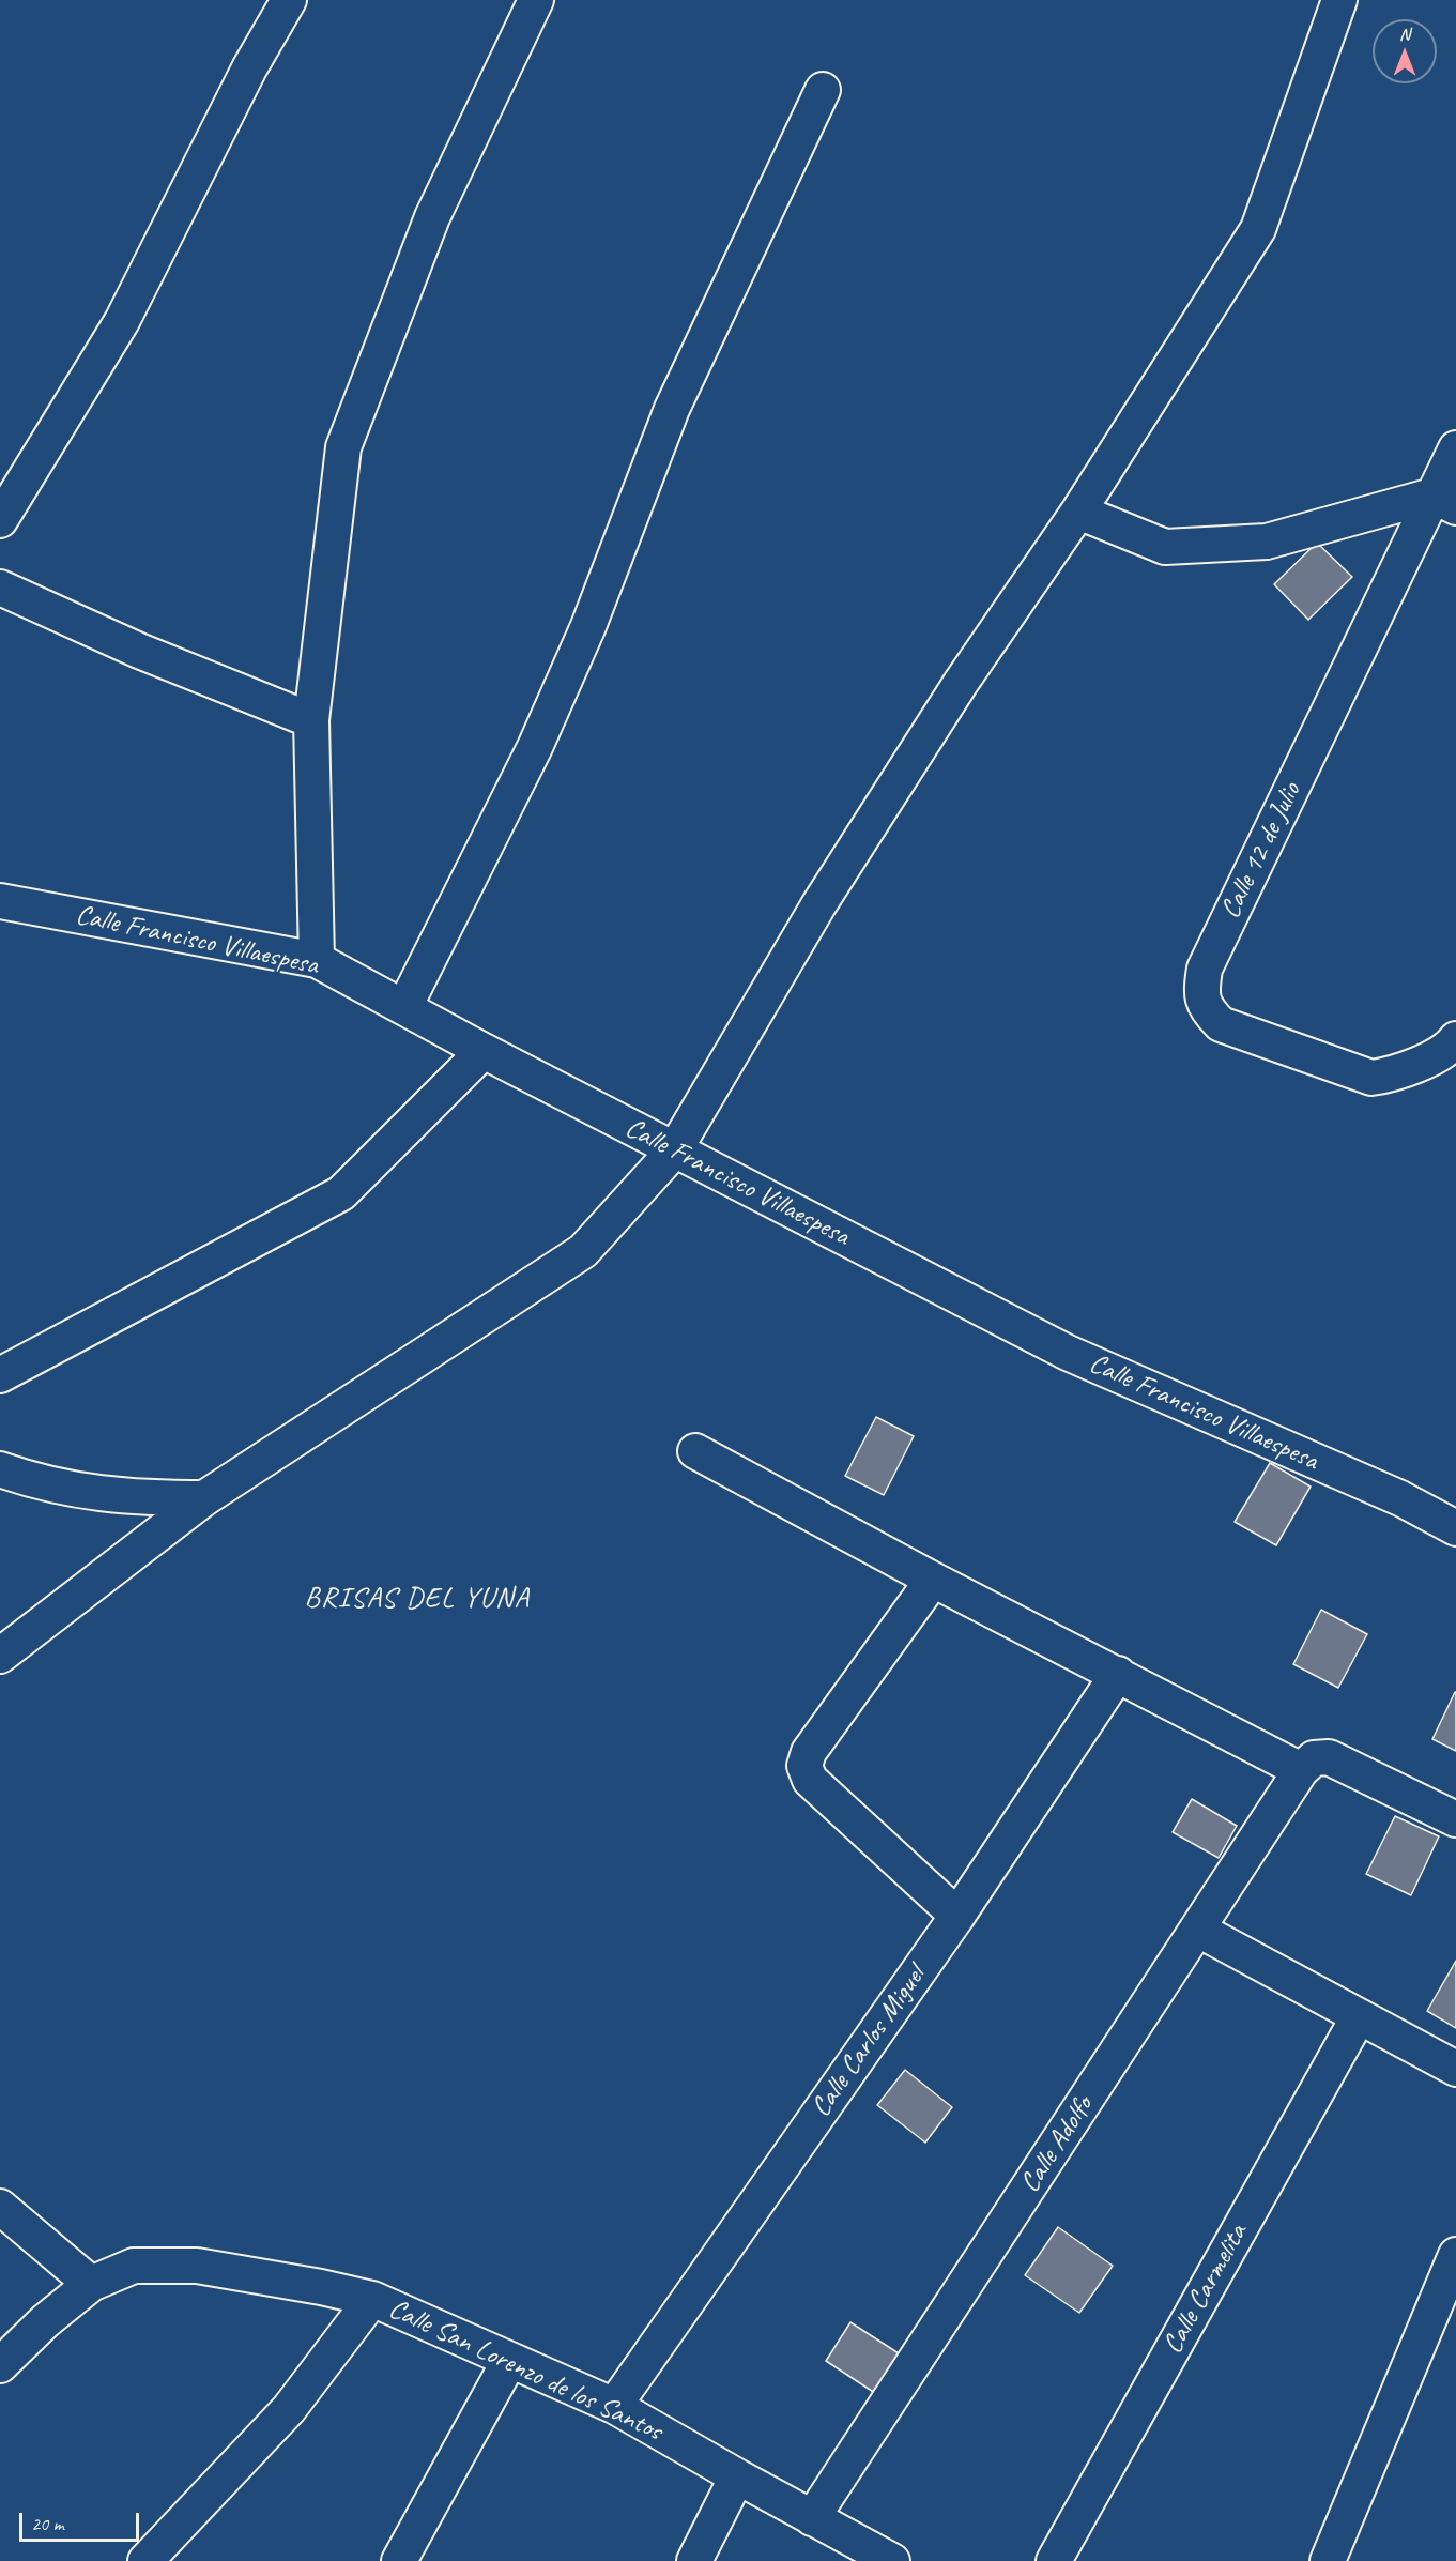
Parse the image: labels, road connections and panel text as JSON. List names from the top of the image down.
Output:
{
  "streets": {
    "street": [
      "Calle 12 de Julio",
      "Calle Francisco Villaespesa",
      "Calle Carlos Miguel",
      "Calle Adolfo",
      "Calle Carmelita",
      "Calle San Lorenzo de los Santos"
    ]
  },
  "crossings": [
    ["Calle Carlos Miguel", "Calle San Lorenzo de los Santos"],
    ["Calle Adolfo", "Calle San Lorenzo de los Santos"]
  ],
  "districts": ["BRISAS DEL YUNA"],
  "scale_bar": "20 m",
  "north": "top"
}
